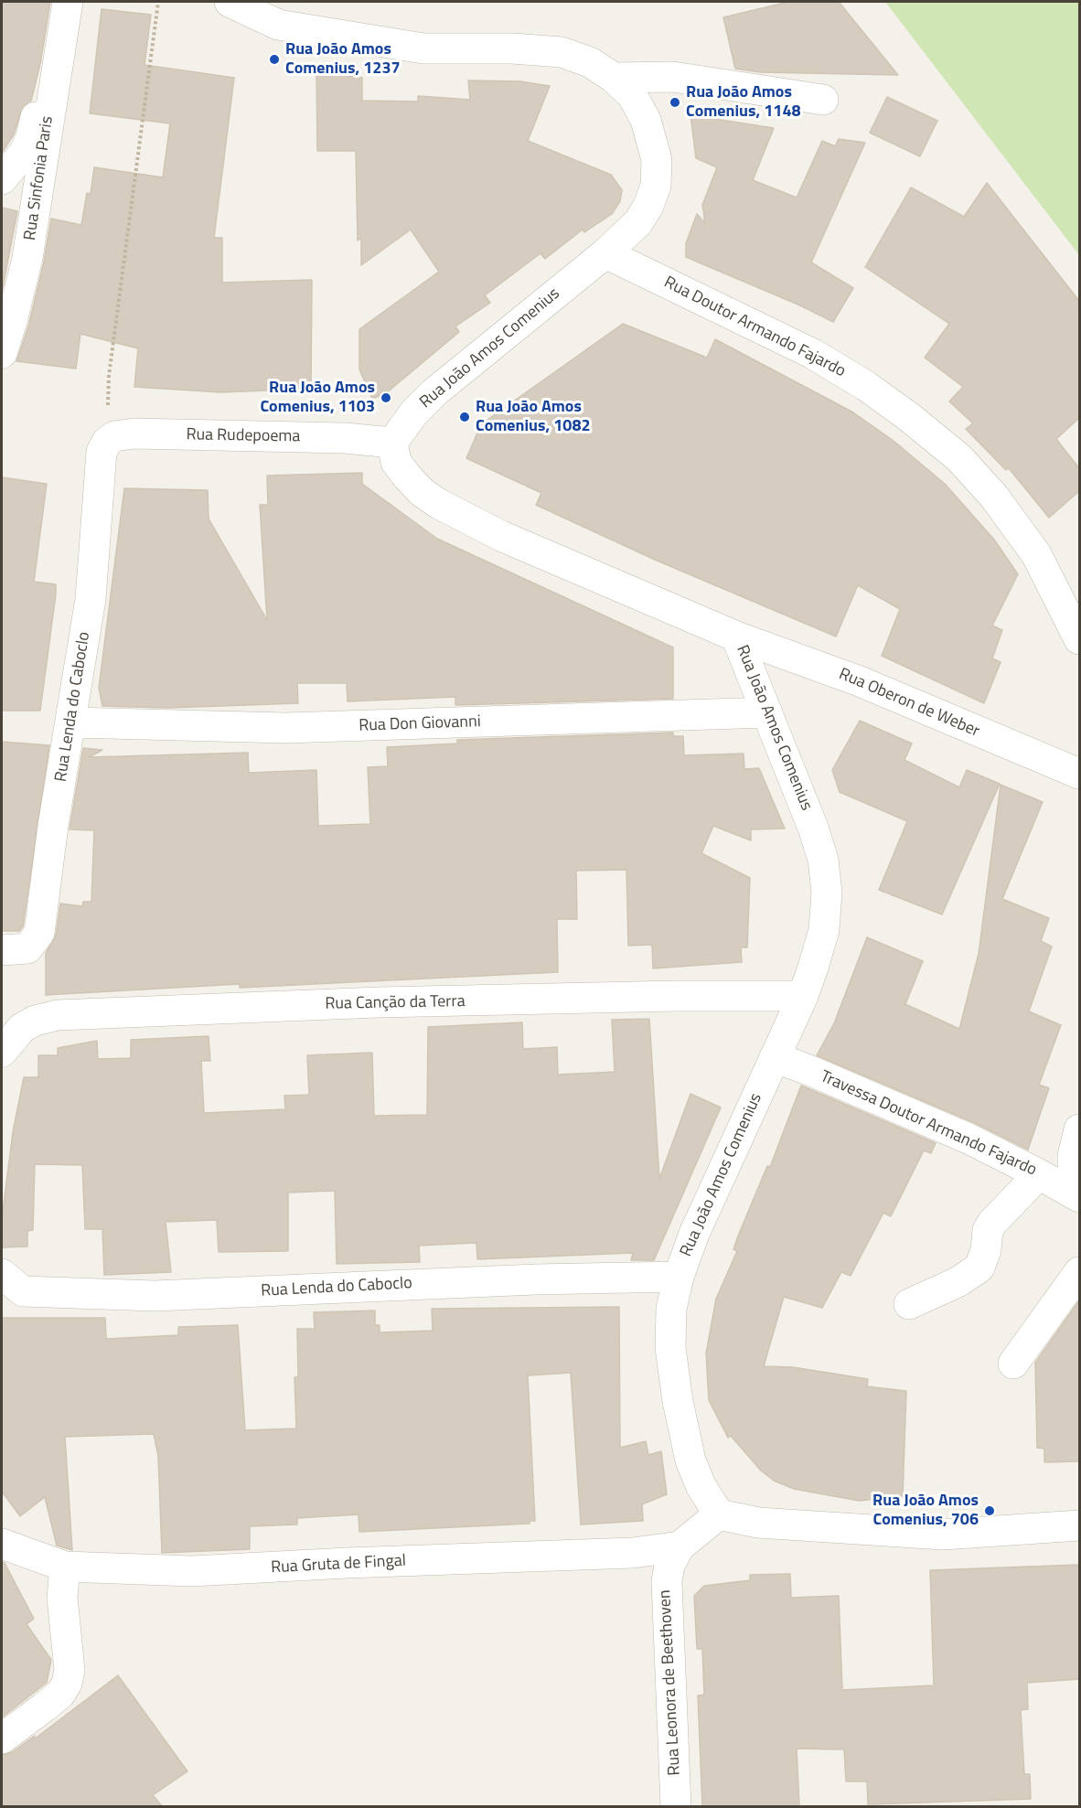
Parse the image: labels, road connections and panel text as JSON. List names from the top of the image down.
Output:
{
  "streets": {
    "street": [
      "Rua Sinfonia Paris",
      "Rua Doutor Armando Fajardo",
      "Rua João Amos Comenius",
      "Rua Rudepoema",
      "Rua Oberon de Weber",
      "Rua Lenda do Caboclo",
      "Rua Don Giovanni",
      "Rua Canção da Terra",
      "Travessa Doutor Armando Fajardo",
      "Rua Gruta de Fingal",
      "Rua Leonora de Beethoven"
    ]
  },
  "crossings": [
    ["Rua Doutor Armando Fajardo", "Rua João Amos Comenius"],
    ["Rua João Amos Comenius", "Rua Rudepoema"],
    ["Rua João Amos Comenius", "Rua Oberon de Weber"],
    ["Rua João Amos Comenius", "Rua Lenda do Caboclo"],
    ["Rua João Amos Comenius", "Rua Don Giovanni"],
    ["Rua João Amos Comenius", "Rua Canção da Terra"],
    ["Rua João Amos Comenius", "Travessa Doutor Armando Fajardo"],
    ["Rua João Amos Comenius", "Rua Leonora de Beethoven"],
    ["Rua Rudepoema", "Rua Lenda do Caboclo"],
    ["Rua Lenda do Caboclo", "Rua Don Giovanni"],
    ["Rua Gruta de Fingal", "Rua Leonora de Beethoven"]
  ],
  "places": [
    "Rua João Amos Comenius, 1237",
    "Rua João Amos Comenius, 1148",
    "Rua João Amos Comenius, 1103",
    "Rua João Amos Comenius, 1082",
    "Rua João Amos Comenius, 706"
  ]
}
